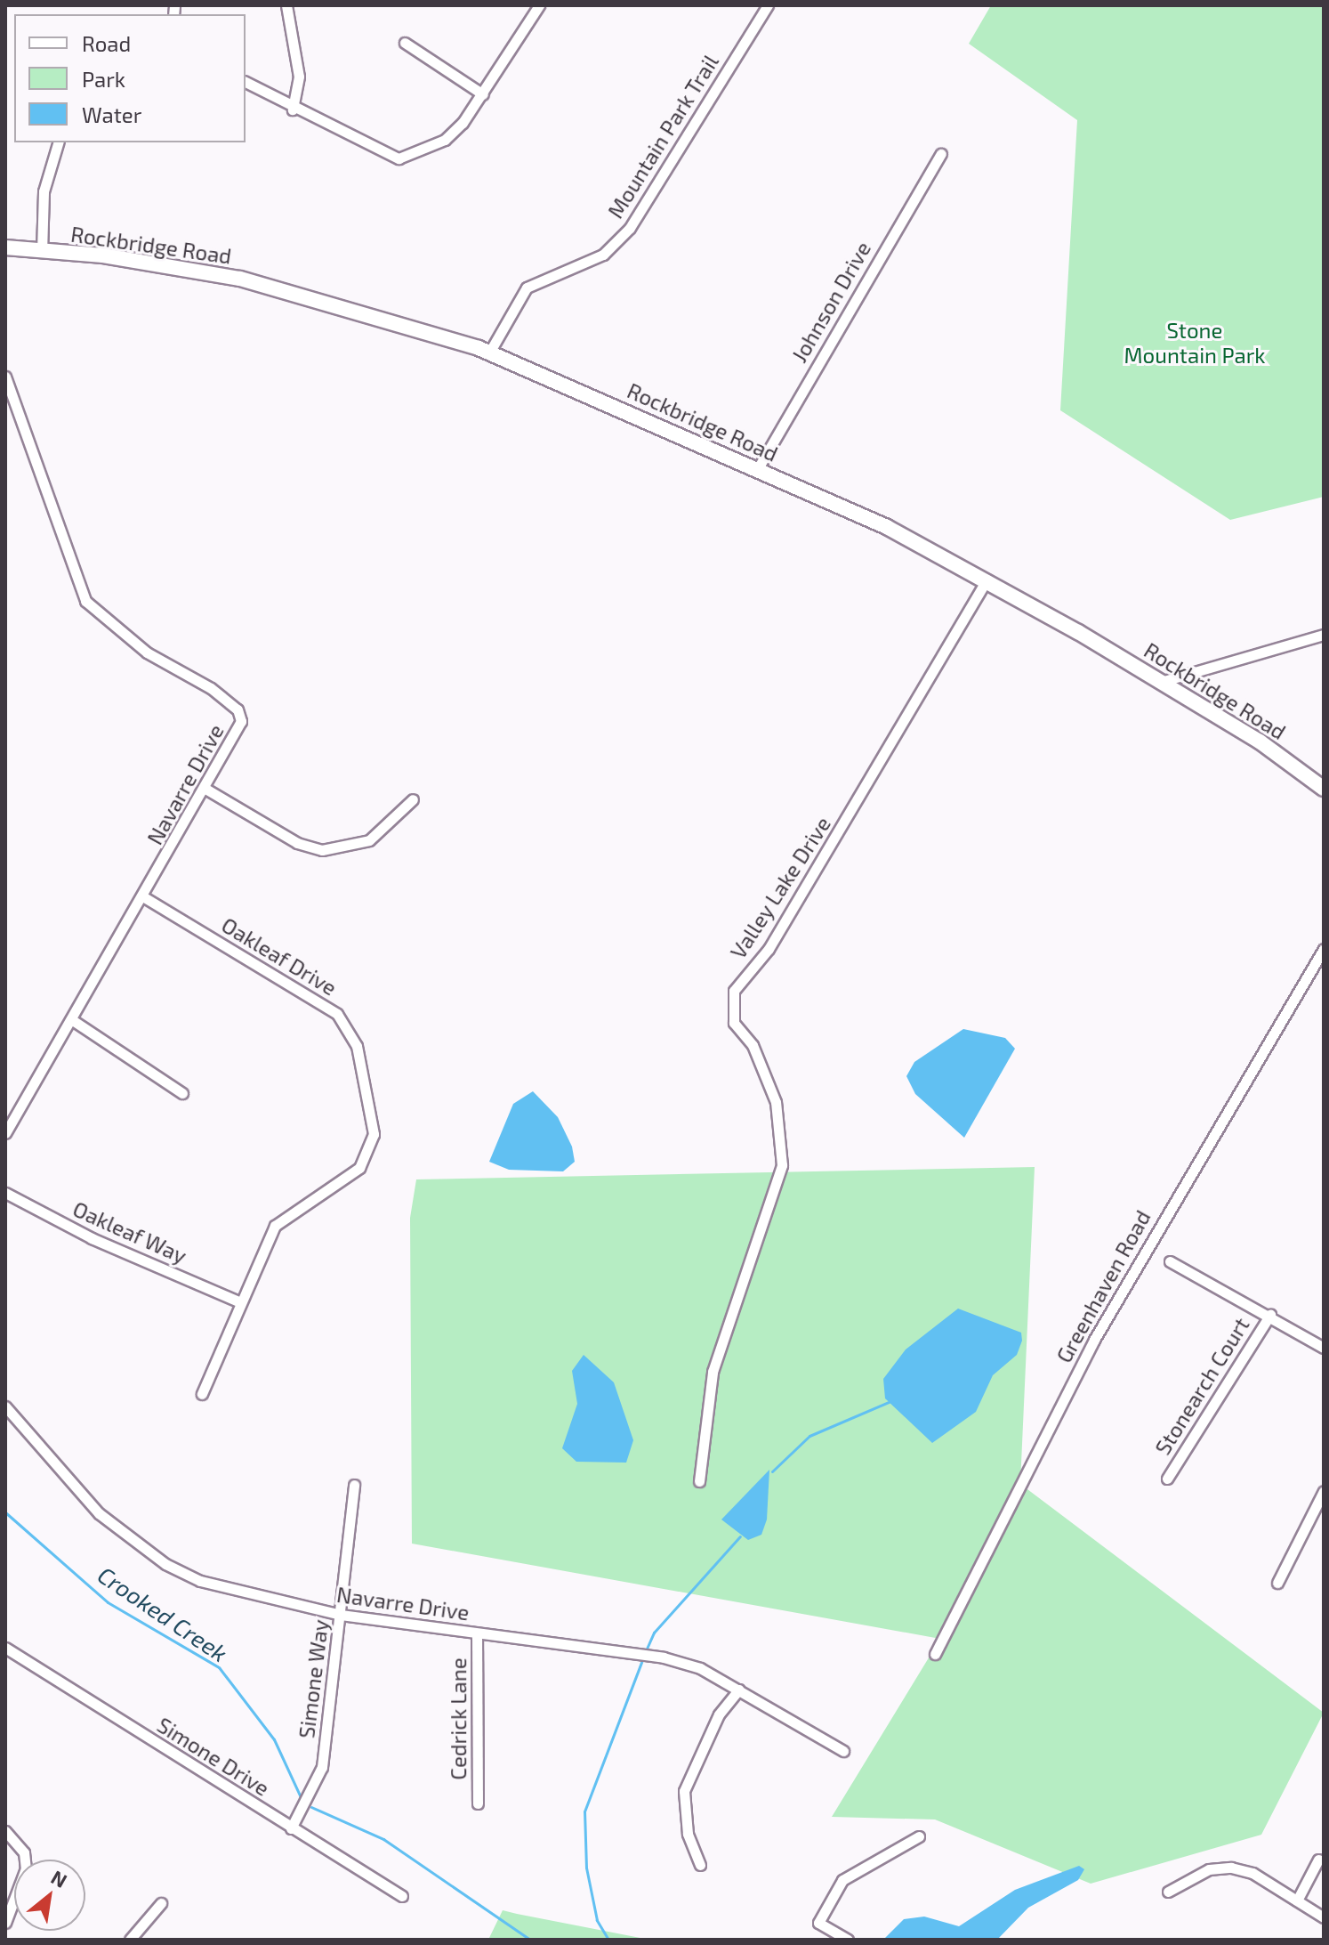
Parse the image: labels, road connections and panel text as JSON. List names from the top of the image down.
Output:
{
  "streets": {
    "main road": ["Rockbridge Road"],
    "street": [
      "Mountain Park Trail",
      "Johnson Drive",
      "Navarre Drive",
      "Valley Lake Drive",
      "Oakleaf Drive",
      "Oakleaf Way",
      "Greenhaven Road",
      "Stonearch Court",
      "Simone Way",
      "Cedrick Lane",
      "Simone Drive"
    ]
  },
  "crossings": [
    ["Mountain Park Trail", "Rockbridge Road"],
    ["Rockbridge Road", "Johnson Drive"],
    ["Rockbridge Road", "Valley Lake Drive"],
    ["Navarre Drive", "Oakleaf Drive"],
    ["Navarre Drive", "Simone Way"],
    ["Navarre Drive", "Cedrick Lane"],
    ["Oakleaf Drive", "Oakleaf Way"],
    ["Simone Way", "Simone Drive"]
  ],
  "water": ["Crooked Creek"],
  "parks": ["Stone Mountain Park"],
  "legend": ["Road", "Park", "Water"],
  "north": "top right"
}
